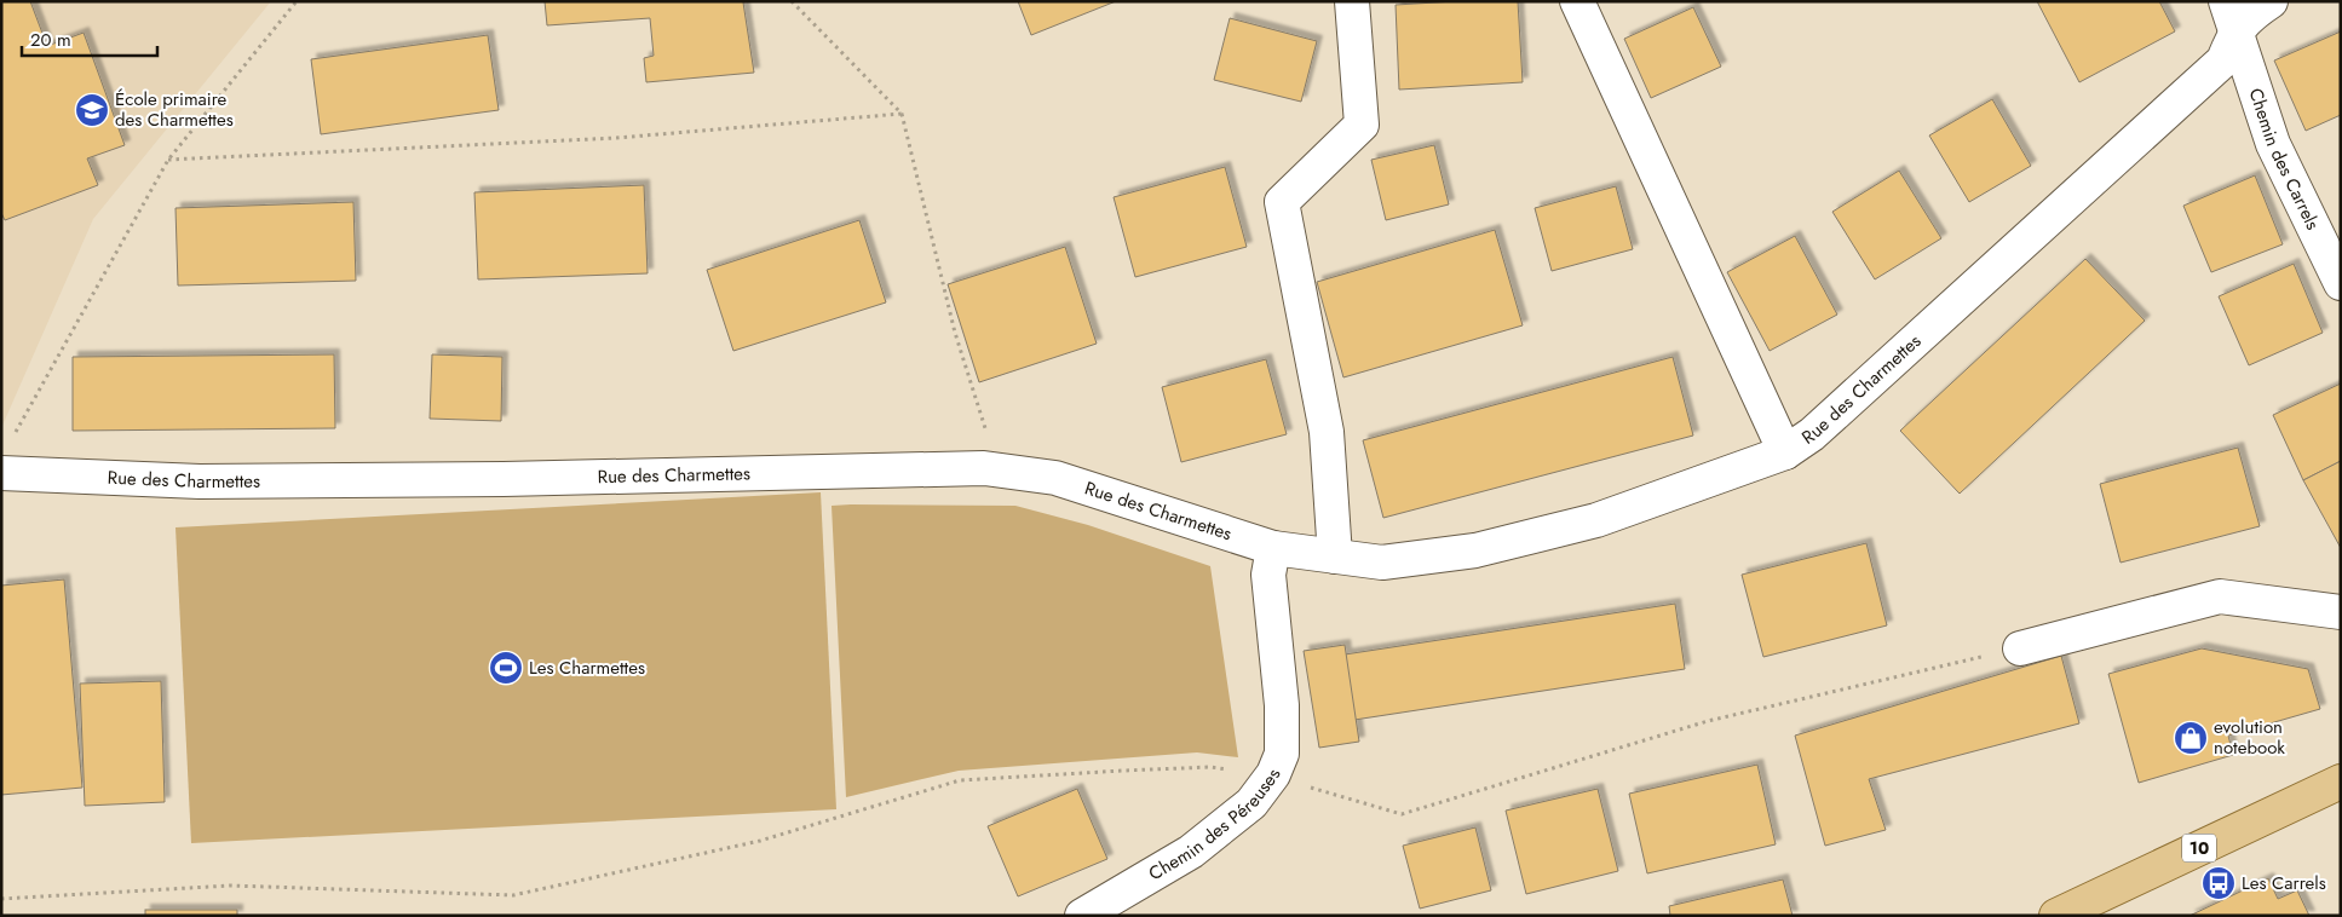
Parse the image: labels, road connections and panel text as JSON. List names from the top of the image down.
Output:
{
  "streets": {
    "main road": ["10"],
    "street": ["Chemin des Carrels", "Rue des Charmettes", "Chemin des Péreuses"]
  },
  "crossings": [
    ["Chemin des Carrels", "Rue des Charmettes"],
    ["Rue des Charmettes", "Chemin des Péreuses"]
  ],
  "places": {
    "school or university": ["École primaire des Charmettes"],
    "sports": ["Les Charmettes"],
    "shop": ["evolution notebook"],
    "bus stop": ["Les Carrels"]
  },
  "scale_bar": "20 m"
}
